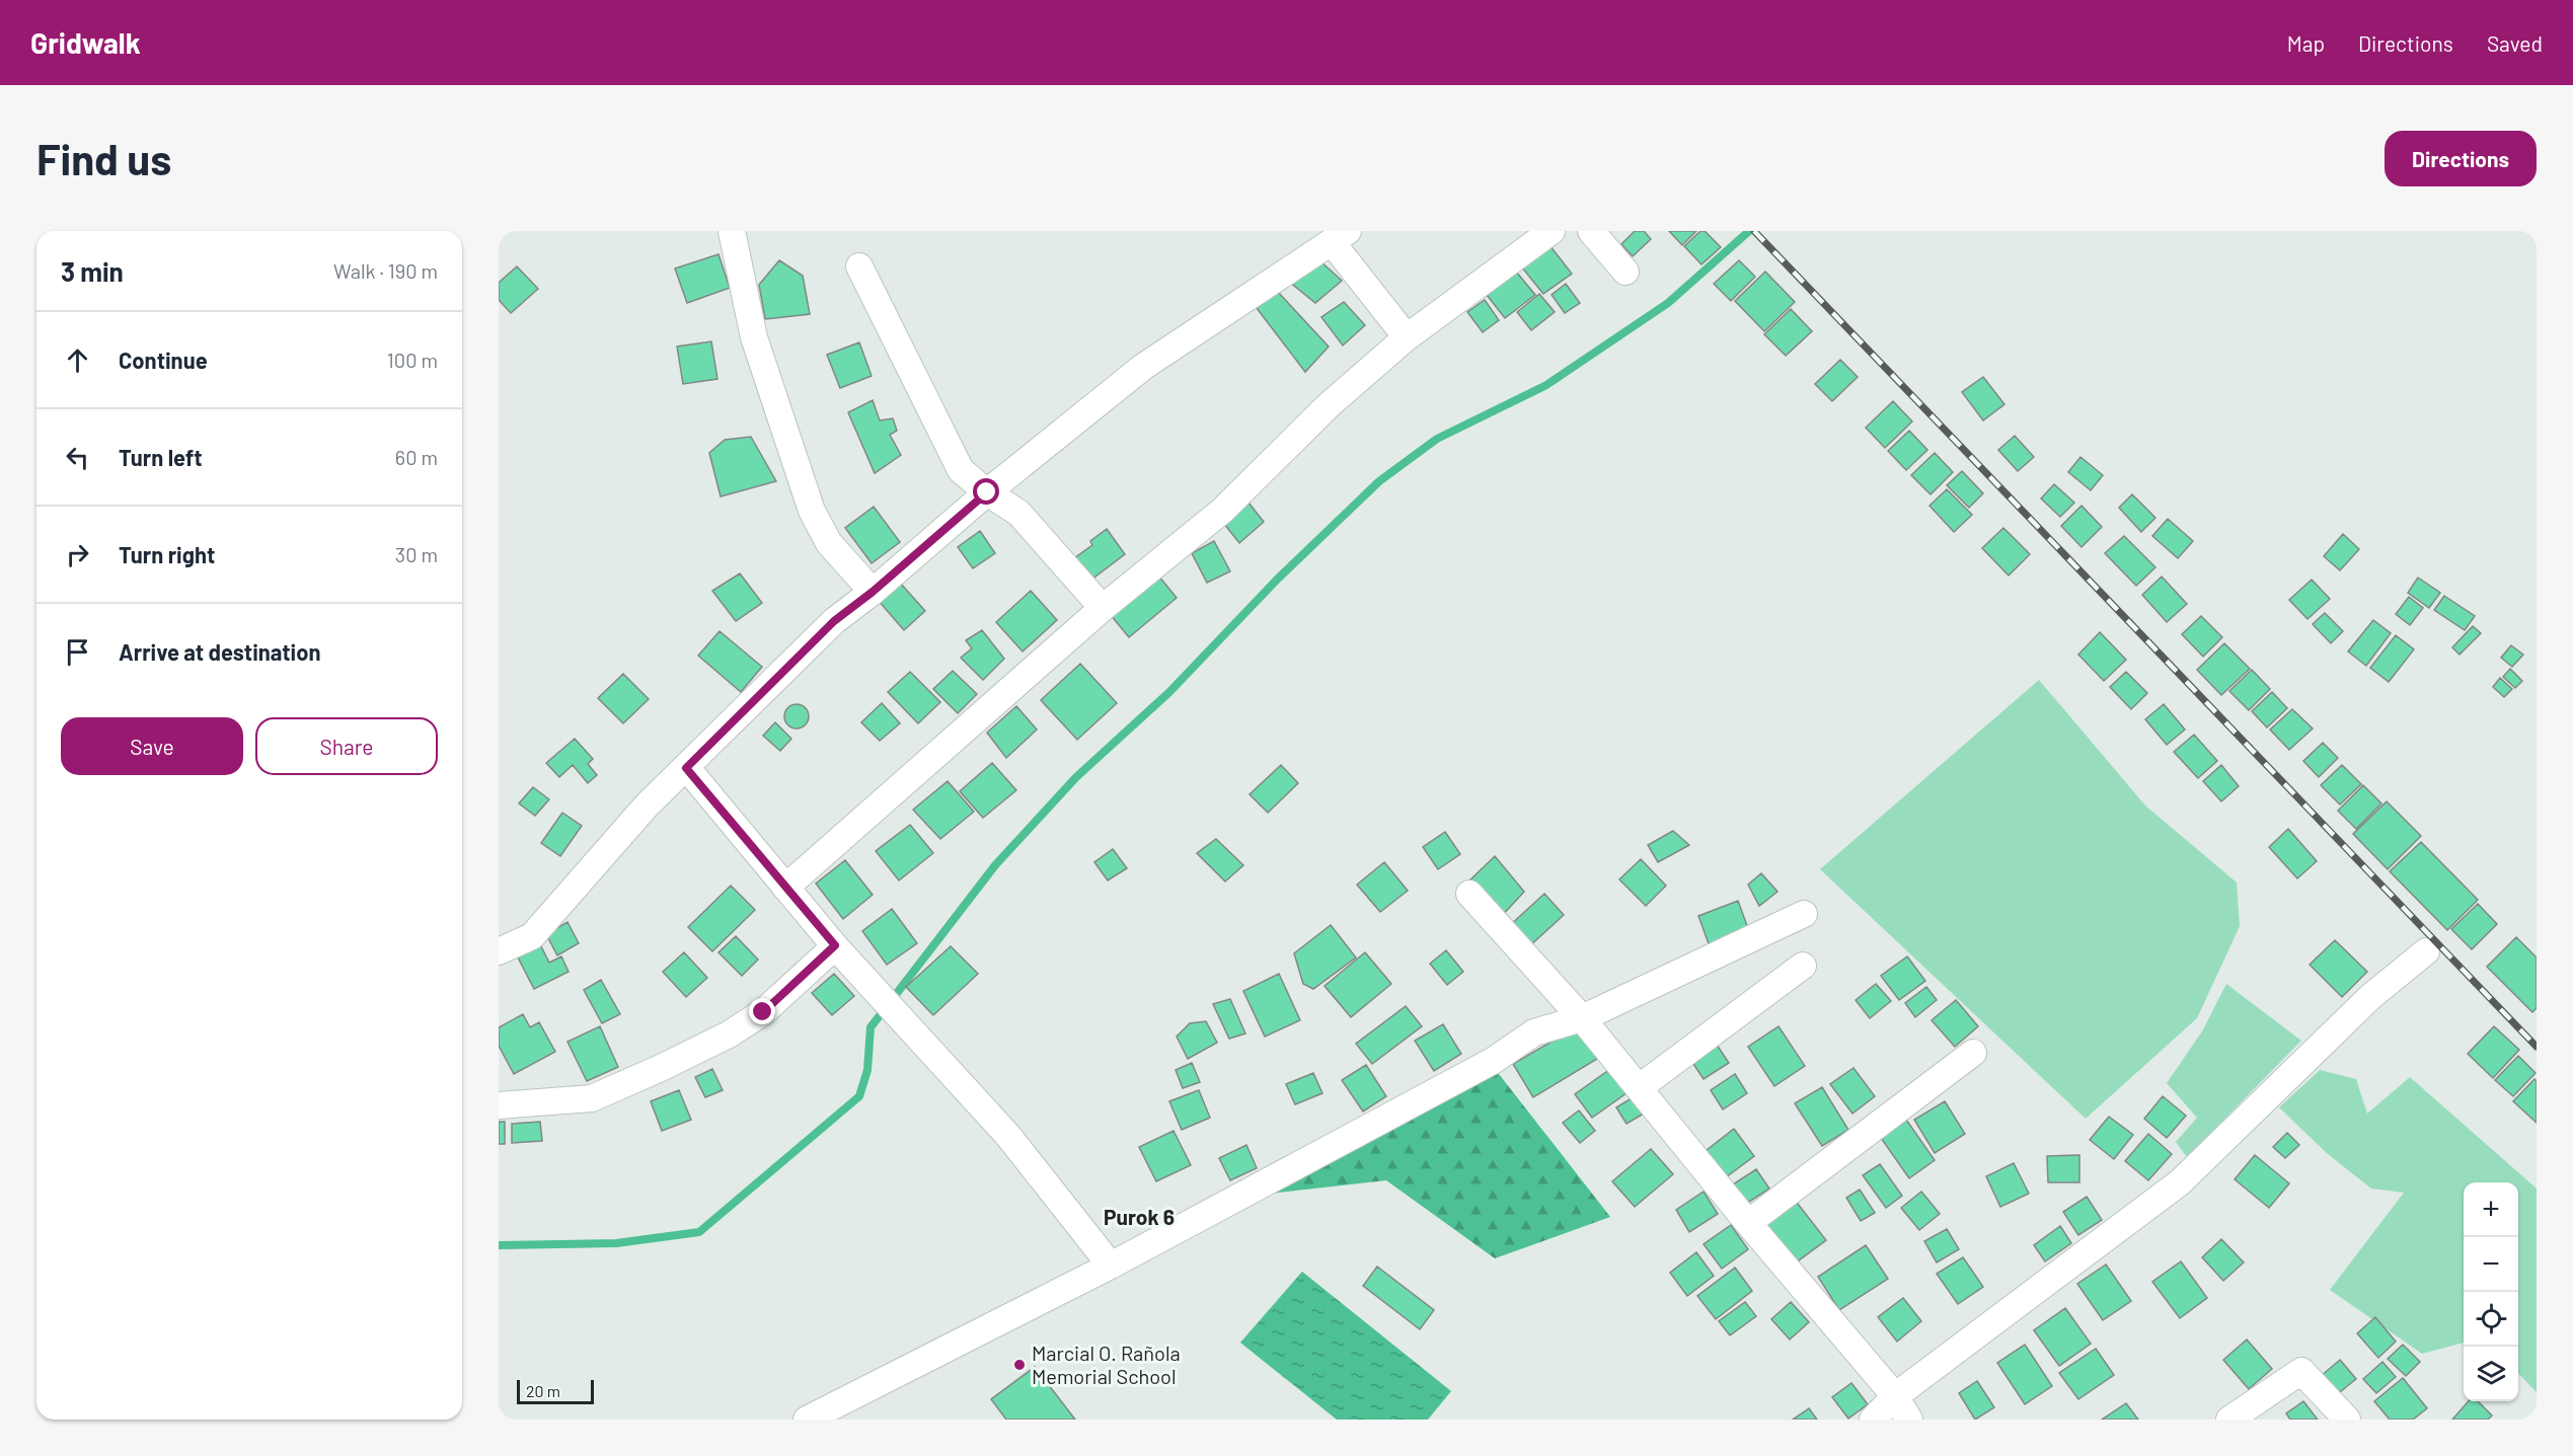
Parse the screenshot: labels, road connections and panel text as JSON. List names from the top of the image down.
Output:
{
  "districts": ["Purok 6"],
  "places": ["Marcial O. Rañola Memorial School"],
  "scale_bar": "20 m",
  "page": {
    "header": "Gridwalk",
    "nav": ["Map", "Directions", "Saved"],
    "buttons": [
      "Directions",
      ["Save", "Share"]
    ],
    "title": "Find us",
    "heading": ["3 min", "Walk · 190 m"],
    "list": [
      ["Continue", "100 m"],
      ["Turn left", "60 m"],
      ["Turn right", "30 m"],
      "Arrive at destination"
    ],
    "map_buttons": ["+", "−"],
    "scale": "20 m"
  }
}
